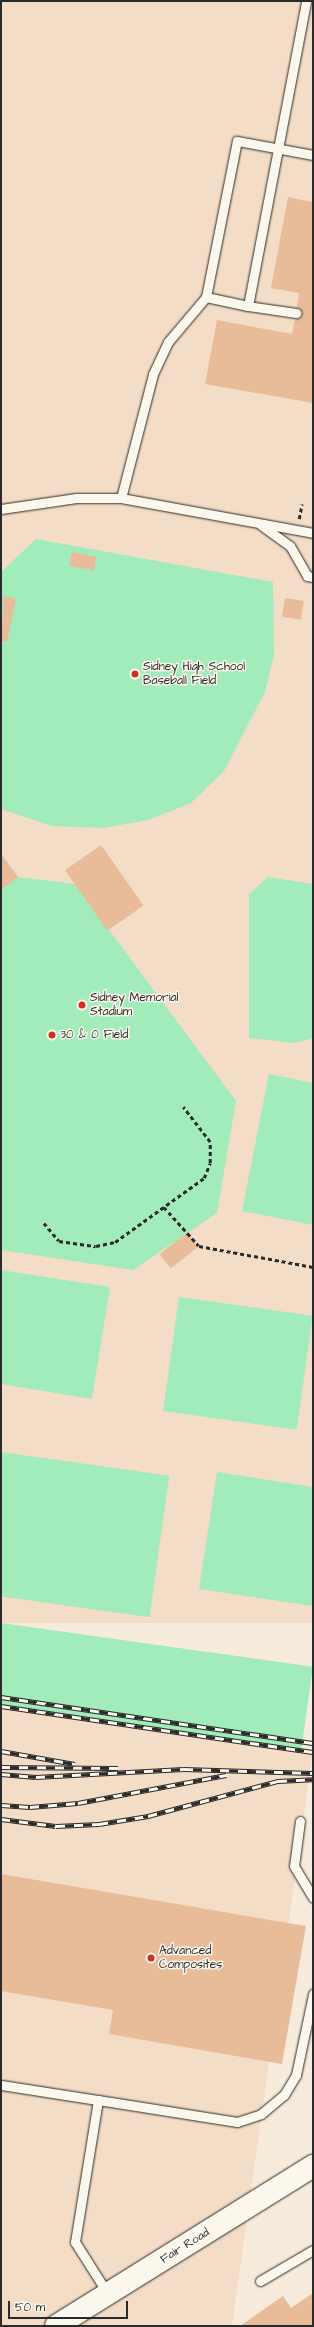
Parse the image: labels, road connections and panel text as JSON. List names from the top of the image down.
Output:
{
  "streets": {
    "main road": ["Fair Road"]
  },
  "places": [
    "Sidney High School Baseball Field",
    "Sidney Memorial Stadium",
    "30 & 0 Field",
    "Advanced Composites"
  ],
  "scale_bar": "50 m"
}
